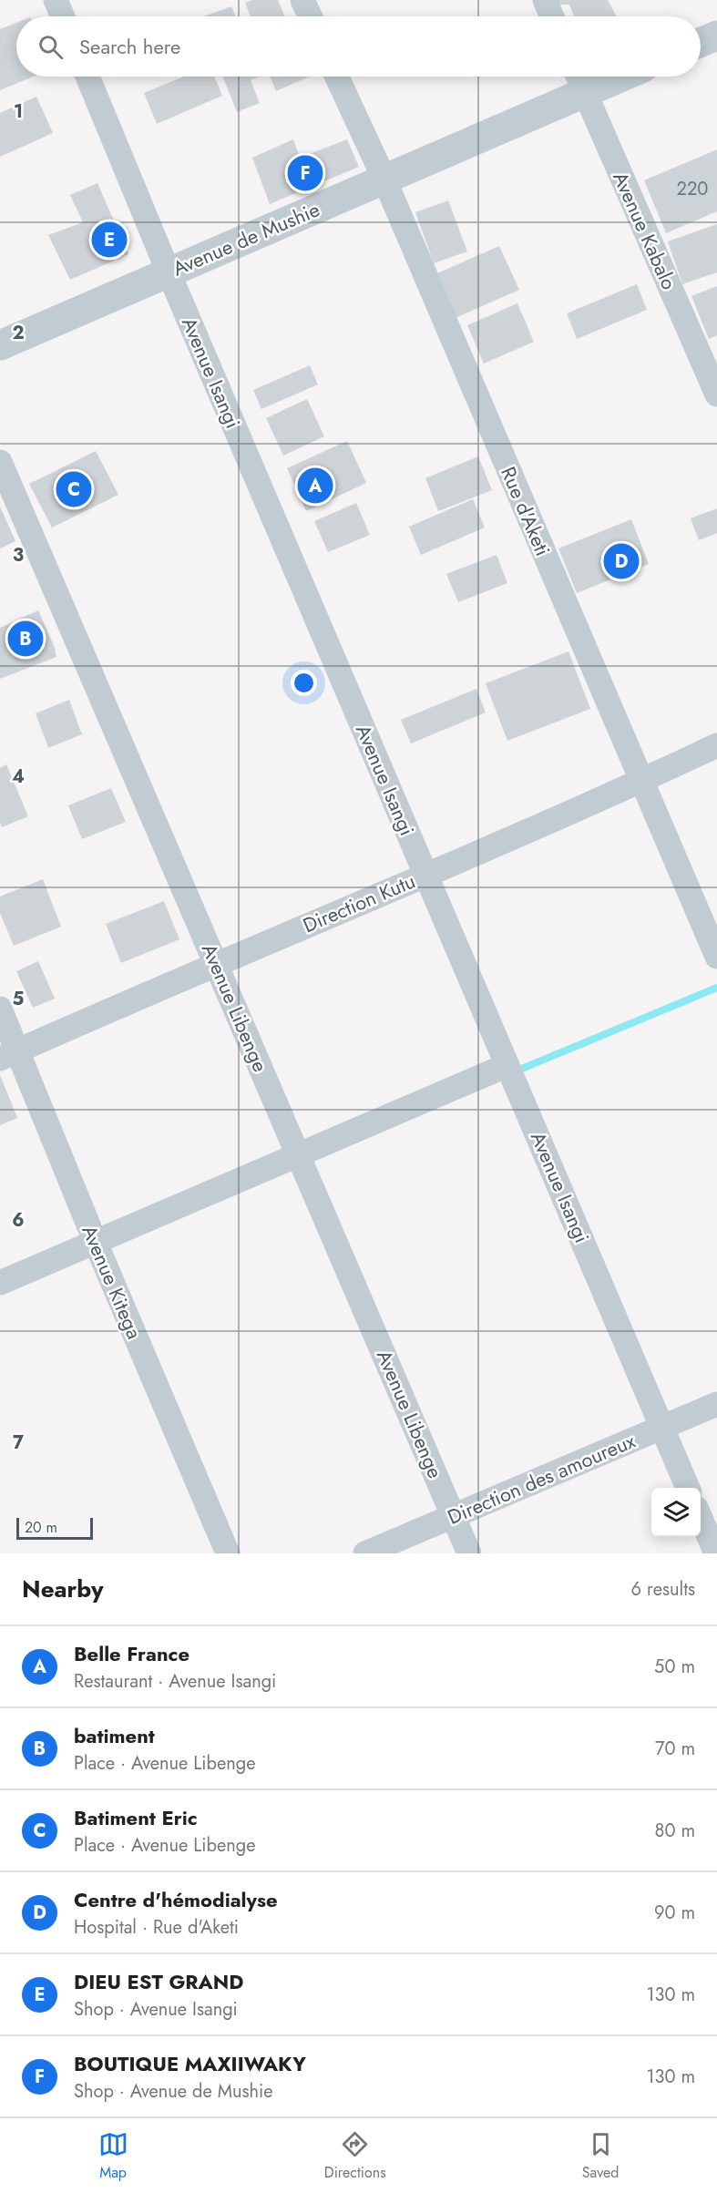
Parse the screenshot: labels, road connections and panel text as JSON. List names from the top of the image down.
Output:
{
  "streets": {
    "street": [
      "Avenue Kabalo",
      "Avenue de Mushie",
      "Avenue Isangi",
      "Rue d'Aketi",
      "Direction Kutu",
      "Avenue Libenge",
      "Avenue Kitega",
      "Direction des amoureux"
    ]
  },
  "crossings": [
    ["Avenue Kabalo", "Avenue de Mushie"],
    ["Avenue de Mushie", "Avenue Isangi"],
    ["Avenue de Mushie", "Rue d'Aketi"],
    ["Avenue Isangi", "Direction Kutu"],
    ["Avenue Isangi", "Direction des amoureux"],
    ["Rue d'Aketi", "Direction Kutu"],
    ["Direction Kutu", "Avenue Libenge"],
    ["Direction Kutu", "Avenue Kitega"],
    ["Avenue Libenge", "Direction des amoureux"]
  ],
  "house_numbers": ["220"],
  "scale_bar": "20 m",
  "page": {
    "search": "Search here",
    "pins": [
      "F",
      "E",
      "A",
      "C",
      "D",
      "B"
    ],
    "scale": "20 m",
    "heading": ["Nearby", "6 results"],
    "list": [
      {
        "mark": "A",
        "name": "Belle France",
        "note": "Restaurant · Avenue Isangi",
        "value": "50 m"
      },
      {
        "mark": "B",
        "name": "batiment",
        "note": "Place · Avenue Libenge",
        "value": "70 m"
      },
      {
        "mark": "C",
        "name": "Batiment Eric",
        "note": "Place · Avenue Libenge",
        "value": "80 m"
      },
      {
        "mark": "D",
        "name": "Centre d'hémodialyse",
        "note": "Hospital · Rue d'Aketi",
        "value": "90 m"
      },
      {
        "mark": "E",
        "name": "DIEU EST GRAND",
        "note": "Shop · Avenue Isangi",
        "value": "130 m"
      },
      {
        "mark": "F",
        "name": "BOUTIQUE MAXIIWAKY",
        "note": "Shop · Avenue de Mushie",
        "value": "130 m"
      }
    ],
    "nav": ["Map", "Directions", "Saved"]
  },
  "grid": {
    "rows": [
      "1",
      "2",
      "3",
      "4",
      "5",
      "6",
      "7"
    ]
  }
}
